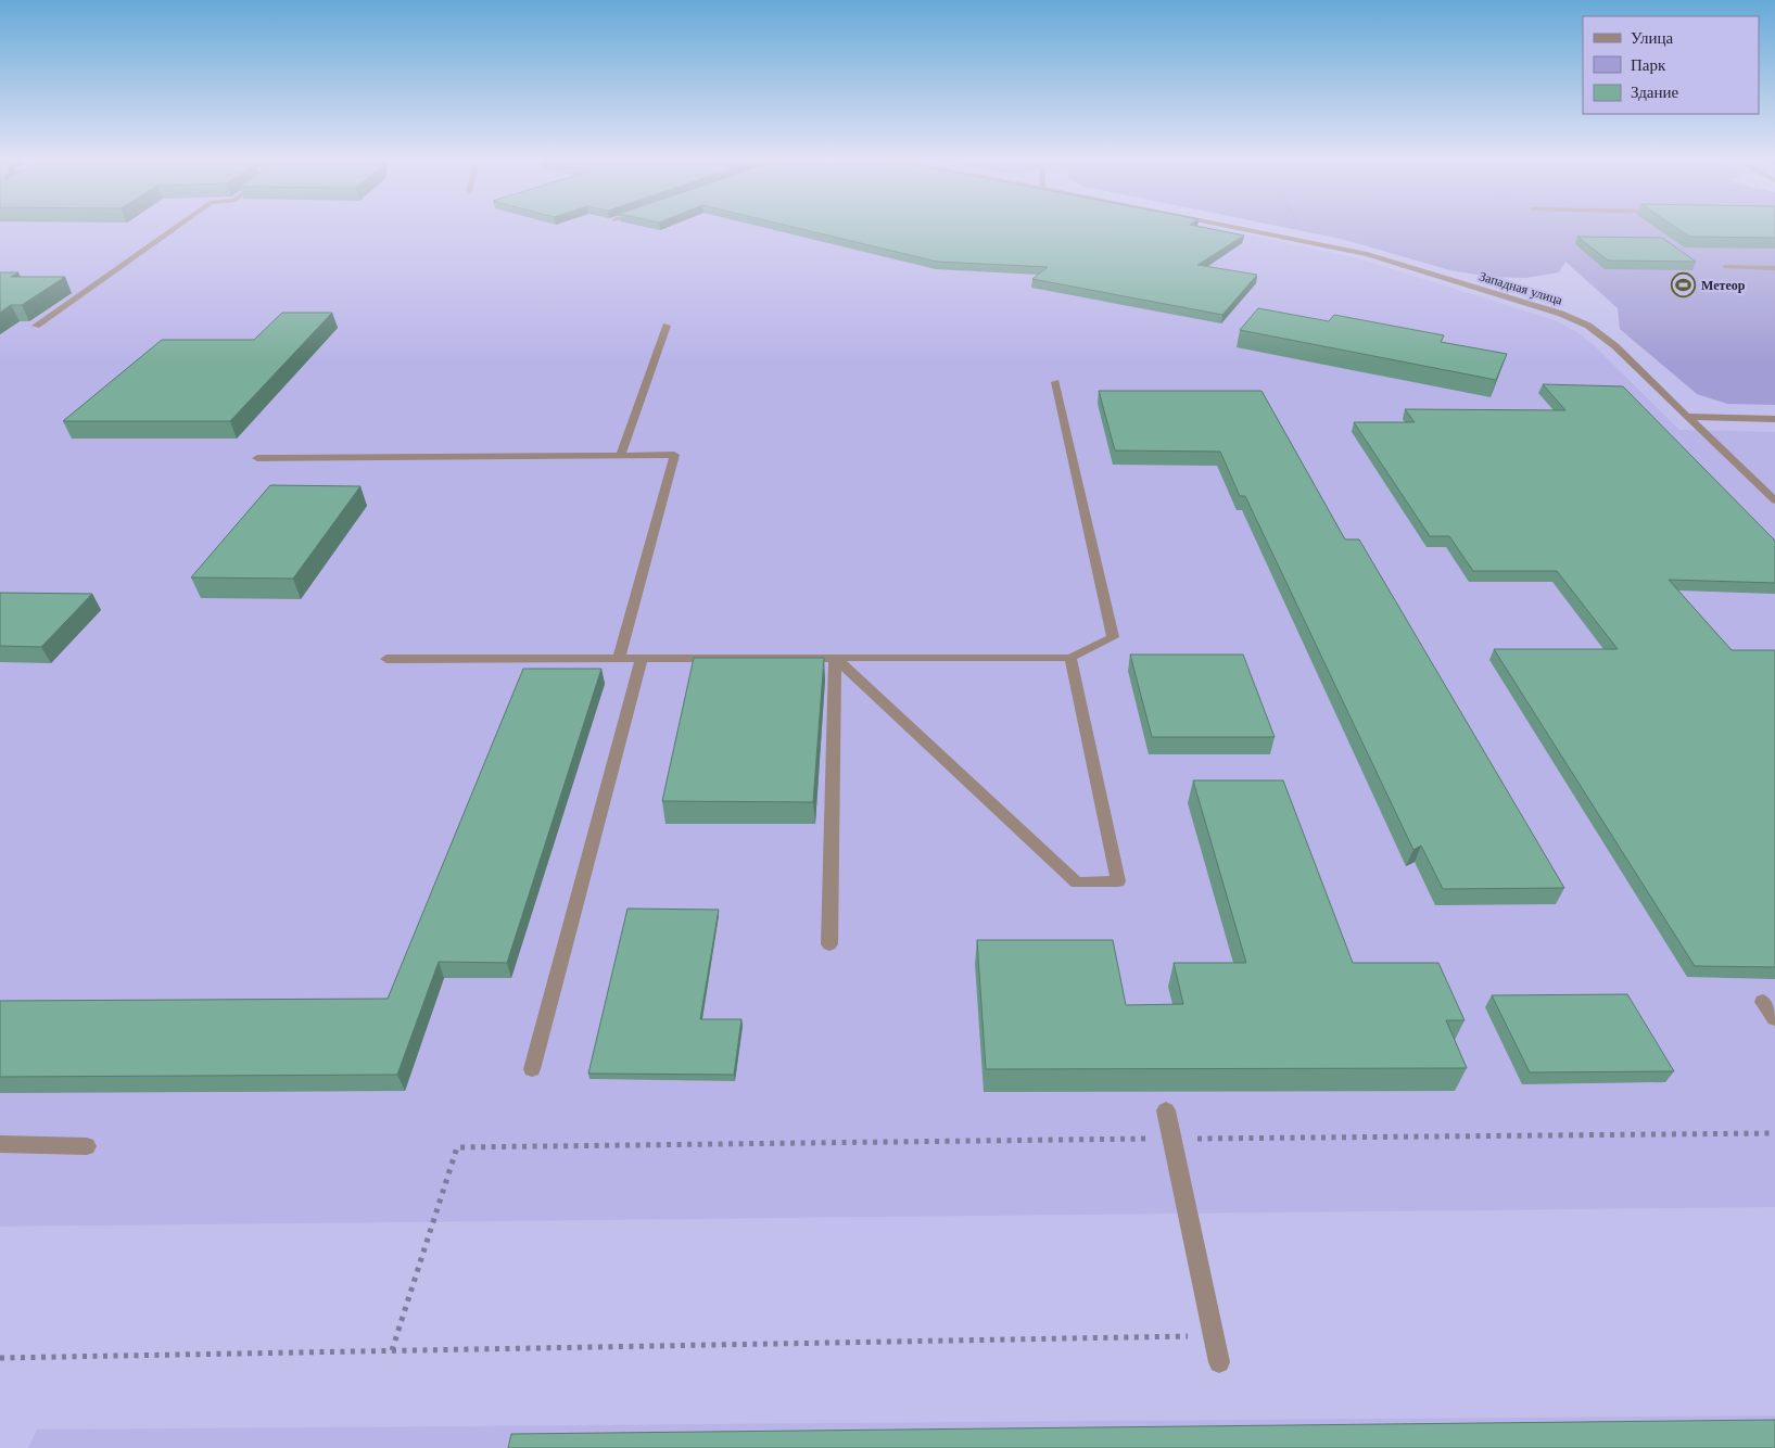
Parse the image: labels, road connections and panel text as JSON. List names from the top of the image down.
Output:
{
  "streets": {
    "street": ["Западная улица"]
  },
  "places": {
    "sports": ["Метеор"]
  },
  "legend": ["Улица", "Парк", "Здание"]
}
